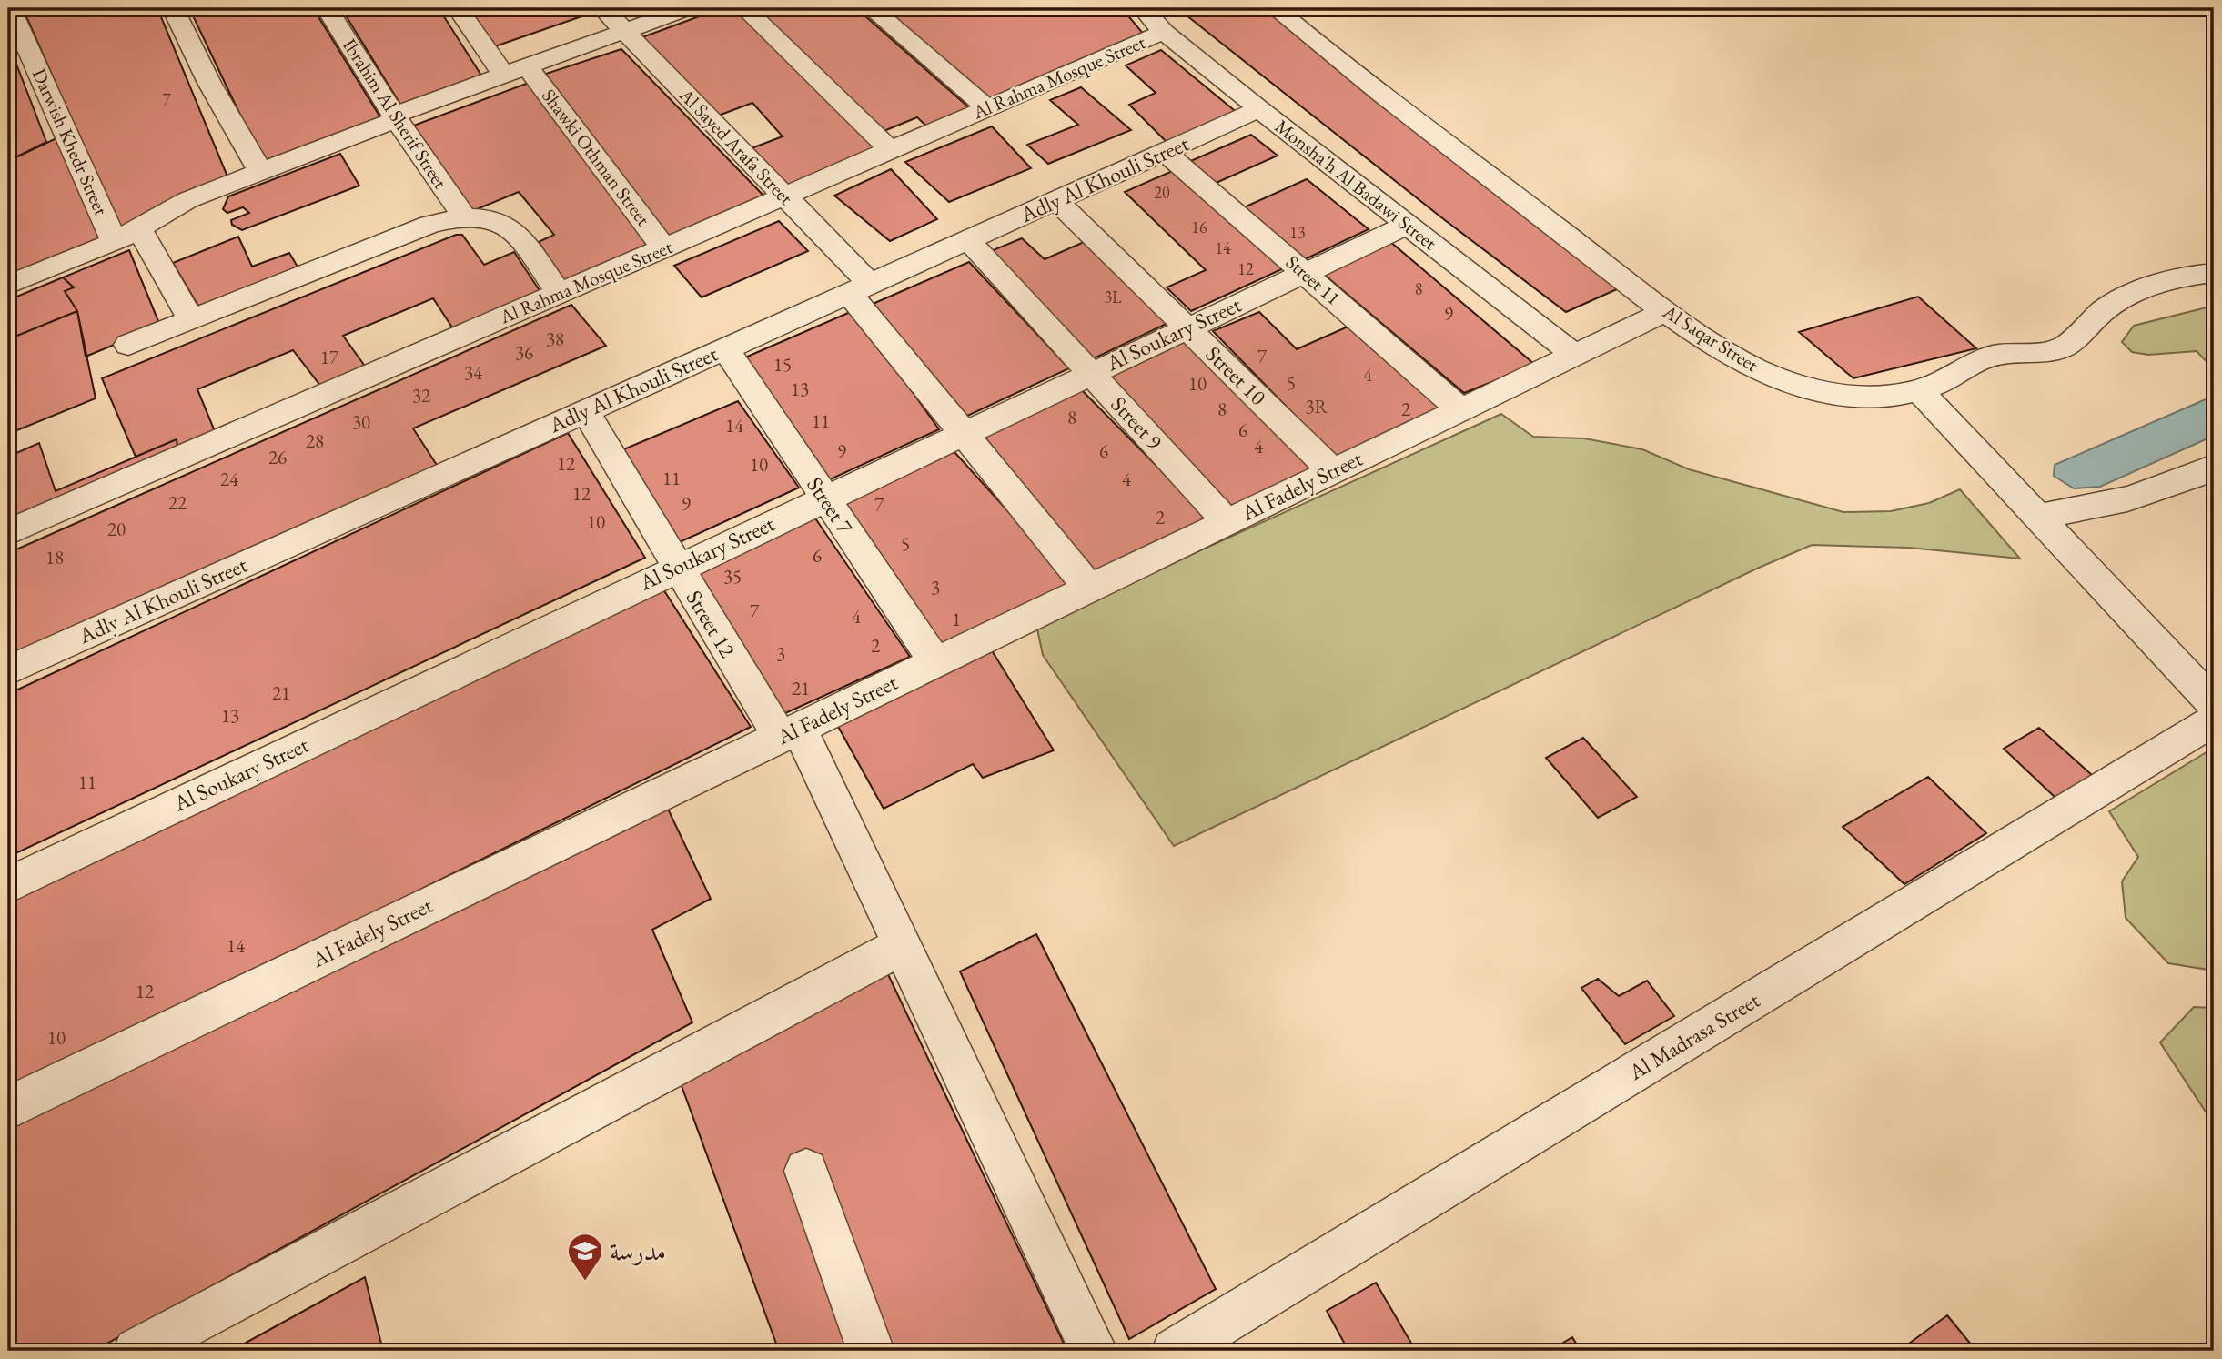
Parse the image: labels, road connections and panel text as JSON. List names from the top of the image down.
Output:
{
  "streets": {
    "street": [
      "Al Rahma Mosque Street",
      "Ibrahim Al Sherif Street",
      "Darwish Khedr Street",
      "Al Sayed Arafa Street",
      "Shawki Othman Street",
      "Adly Al Khouli Street",
      "Monsha'h Al Badawi Street",
      "Street 11",
      "Al Soukary Street",
      "Al Saqar Street",
      "Street 10",
      "Street 9",
      "Al Fadely Street",
      "Street 7",
      "Street 12",
      "Al Madrasa Street"
    ]
  },
  "crossings": [
    ["Al Rahma Mosque Street", "Al Sayed Arafa Street"],
    ["Al Rahma Mosque Street", "Shawki Othman Street"],
    ["Al Rahma Mosque Street", "Monsha'h Al Badawi Street"],
    ["Al Sayed Arafa Street", "Adly Al Khouli Street"],
    ["Al Sayed Arafa Street", "Al Soukary Street"],
    ["Al Sayed Arafa Street", "Al Fadely Street"],
    ["Adly Al Khouli Street", "Monsha'h Al Badawi Street"],
    ["Adly Al Khouli Street", "Street 11"],
    ["Adly Al Khouli Street", "Street 10"],
    ["Adly Al Khouli Street", "Street 9"],
    ["Adly Al Khouli Street", "Street 7"],
    ["Adly Al Khouli Street", "Street 12"],
    ["Monsha'h Al Badawi Street", "Al Soukary Street"],
    ["Monsha'h Al Badawi Street", "Al Fadely Street"],
    ["Street 11", "Al Soukary Street"],
    ["Street 11", "Al Fadely Street"],
    ["Al Soukary Street", "Street 10"],
    ["Al Soukary Street", "Street 9"],
    ["Al Soukary Street", "Street 7"],
    ["Al Soukary Street", "Street 12"],
    ["Al Saqar Street", "Al Fadely Street"],
    ["Street 10", "Al Fadely Street"],
    ["Street 9", "Al Fadely Street"],
    ["Al Fadely Street", "Street 7"],
    ["Al Fadely Street", "Street 12"]
  ],
  "places": {
    "school or university": ["مدرسة"]
  },
  "house_numbers": [
    "7",
    "20",
    "16",
    "13",
    "14",
    "12",
    "8",
    "3L",
    "9",
    "38",
    "36",
    "7",
    "17",
    "15",
    "34",
    "4",
    "5",
    "10",
    "13",
    "32",
    "3R",
    "8",
    "2",
    "8",
    "11",
    "30",
    "14",
    "6",
    "28",
    "4",
    "9",
    "6",
    "26",
    "12",
    "10",
    "11",
    "24",
    "4",
    "12",
    "22",
    "9",
    "7",
    "2",
    "10",
    "20",
    "5",
    "6",
    "18",
    "35",
    "3",
    "7",
    "4",
    "1",
    "2",
    "3",
    "21",
    "21",
    "13",
    "11",
    "14",
    "12",
    "10"
  ]
}
